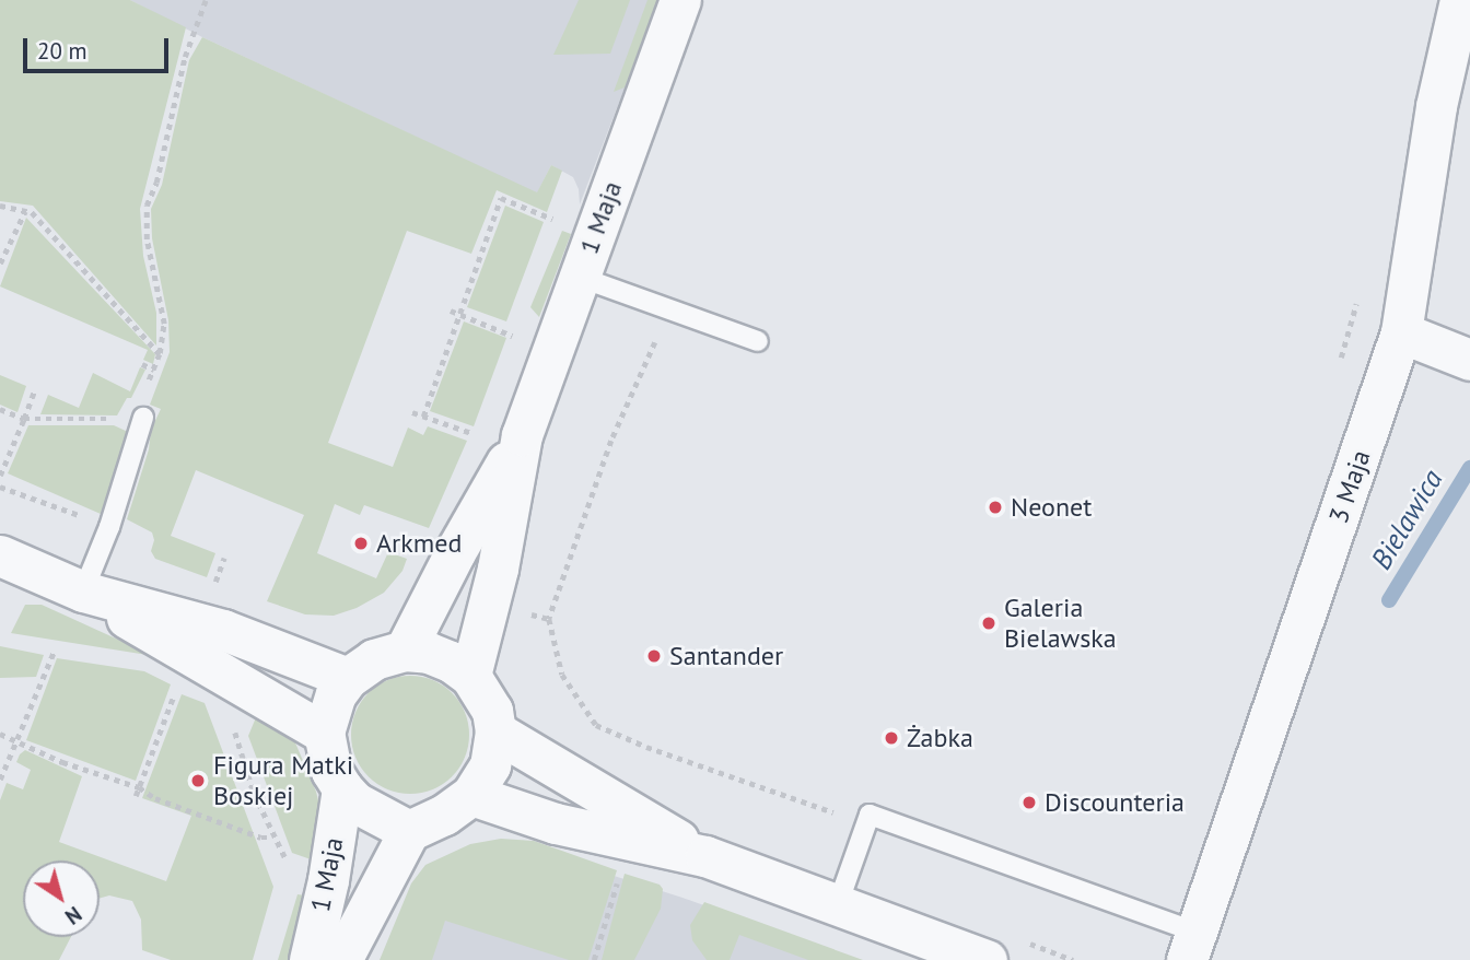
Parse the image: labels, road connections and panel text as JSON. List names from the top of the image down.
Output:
{
  "streets": {
    "street": ["1 Maja", "3 Maja"]
  },
  "water": ["Bielawica"],
  "places": [
    "Neonet",
    "Arkmed",
    "Galeria Bielawska",
    "Santander",
    "Żabka",
    "Figura Matki Boskiej",
    "Discounteria"
  ],
  "scale_bar": "20 m",
  "north": "bottom right"
}
